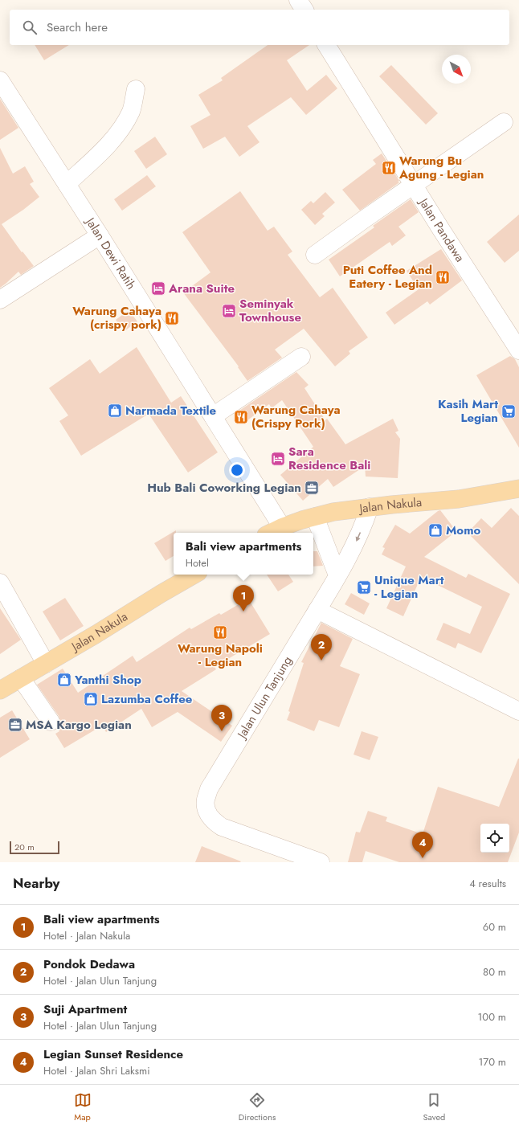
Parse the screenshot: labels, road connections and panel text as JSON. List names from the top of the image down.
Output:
{
  "streets": {
    "main road": ["Jalan Nakula"],
    "street": ["Jalan Pandawa", "Jalan Dewi Ratih", "Jalan Ulun Tanjung"]
  },
  "crossings": [
    ["Jalan Dewi Ratih", "Jalan Nakula"],
    ["Jalan Nakula", "Jalan Ulun Tanjung"]
  ],
  "places": {
    "restaurant": [
      "Warung Bu Agung - Legian",
      "Puti Coffee And Eatery - Legian",
      "Warung Cahaya (crispy pork)",
      "Warung Cahaya (Crispy Pork)",
      "Warung Napoli - Legian"
    ],
    "hotel": ["Arana Suite", "Seminyak Townhouse", "Sara Residence Bali"],
    "shop": [
      "Narmada Textile",
      "Momo",
      "Yanthi Shop",
      "Lazumba Coffee"
    ],
    "supermarket": ["Kasih Mart Legian", "Unique Mart - Legian"],
    "office": ["Hub Bali Coworking Legian", "MSA Kargo Legian"]
  },
  "scale_bar": "20 m",
  "north": "bottom right",
  "page": {
    "search": "Search here",
    "popup": ["Bali view apartments", "Hotel"],
    "pins": [
      "1",
      "2",
      "3",
      "4"
    ],
    "scale": "20 m",
    "heading": ["Nearby", "4 results"],
    "list": [
      {
        "mark": "1",
        "name": "Bali view apartments",
        "note": "Hotel · Jalan Nakula",
        "value": "60 m"
      },
      {
        "mark": "2",
        "name": "Pondok Dedawa",
        "note": "Hotel · Jalan Ulun Tanjung",
        "value": "80 m"
      },
      {
        "mark": "3",
        "name": "Suji Apartment",
        "note": "Hotel · Jalan Ulun Tanjung",
        "value": "100 m"
      },
      {
        "mark": "4",
        "name": "Legian Sunset Residence",
        "note": "Hotel · Jalan Shri Laksmi",
        "value": "170 m"
      }
    ],
    "nav": ["Map", "Directions", "Saved"]
  }
}
